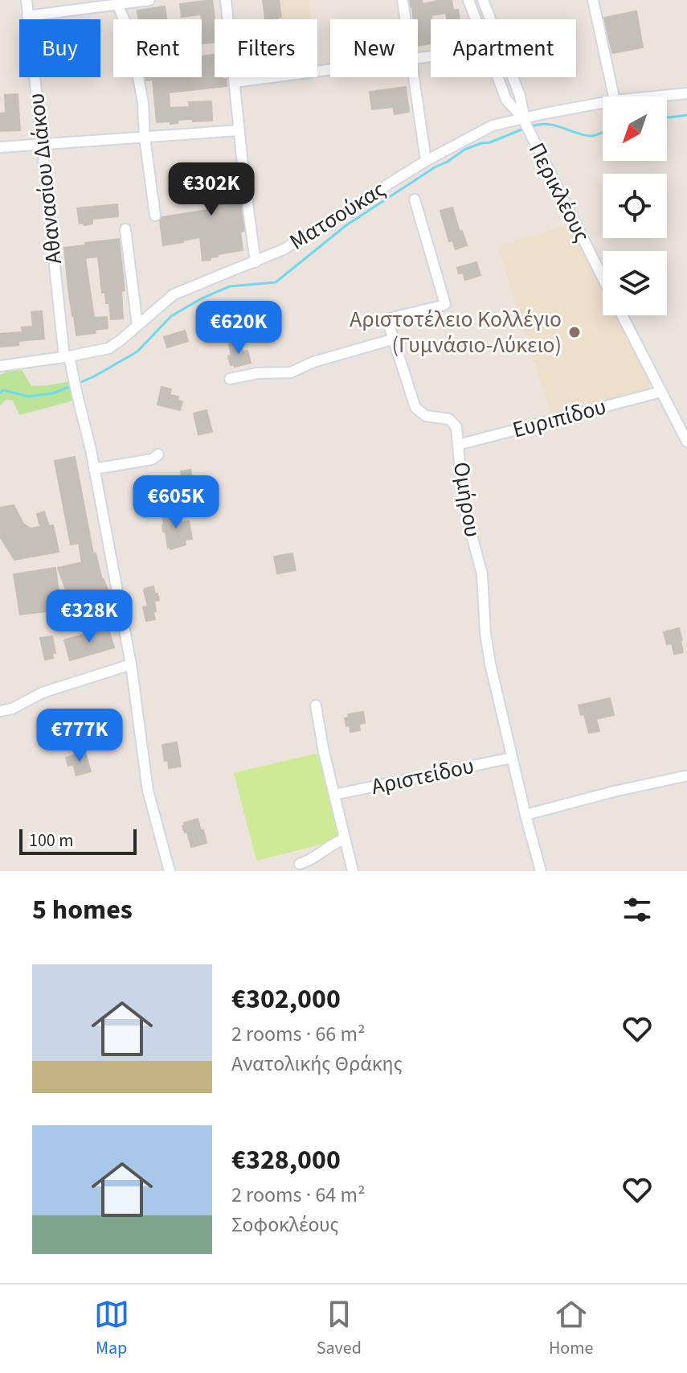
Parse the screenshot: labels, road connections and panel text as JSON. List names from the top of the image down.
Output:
{
  "streets": {
    "street": [
      "Αθανασίου Διάκου",
      "Περικλέους",
      "Ματσούκας",
      "Ευριπίδου",
      "Ομήρου",
      "Αριστείδου"
    ]
  },
  "crossings": [
    ["Αθανασίου Διάκου", "Ματσούκας"],
    ["Περικλέους", "Ματσούκας"],
    ["Περικλέους", "Ευριπίδου"],
    ["Ευριπίδου", "Ομήρου"],
    ["Ομήρου", "Αριστείδου"]
  ],
  "places": ["Αριστοτέλειο Κολλέγιο (Γυμνάσιο-Λύκειο)"],
  "scale_bar": "100 m",
  "north": "bottom left",
  "page": {
    "chip": [
      "Buy",
      "Rent",
      "Filters",
      "New",
      "Apartment"
    ],
    "price": [
      "€302K",
      "€620K",
      "€605K",
      "€328K",
      "€777K"
    ],
    "scale": "100 m",
    "heading": "5 homes",
    "list": [
      {
        "name": "€302,000",
        "note": "2 rooms · 66 m² · Ανατολικής Θράκης"
      },
      {
        "name": "€328,000",
        "note": "2 rooms · 64 m² · Σοφοκλέους"
      }
    ],
    "tabs": ["Map", "Saved", "Home"]
  }
}
